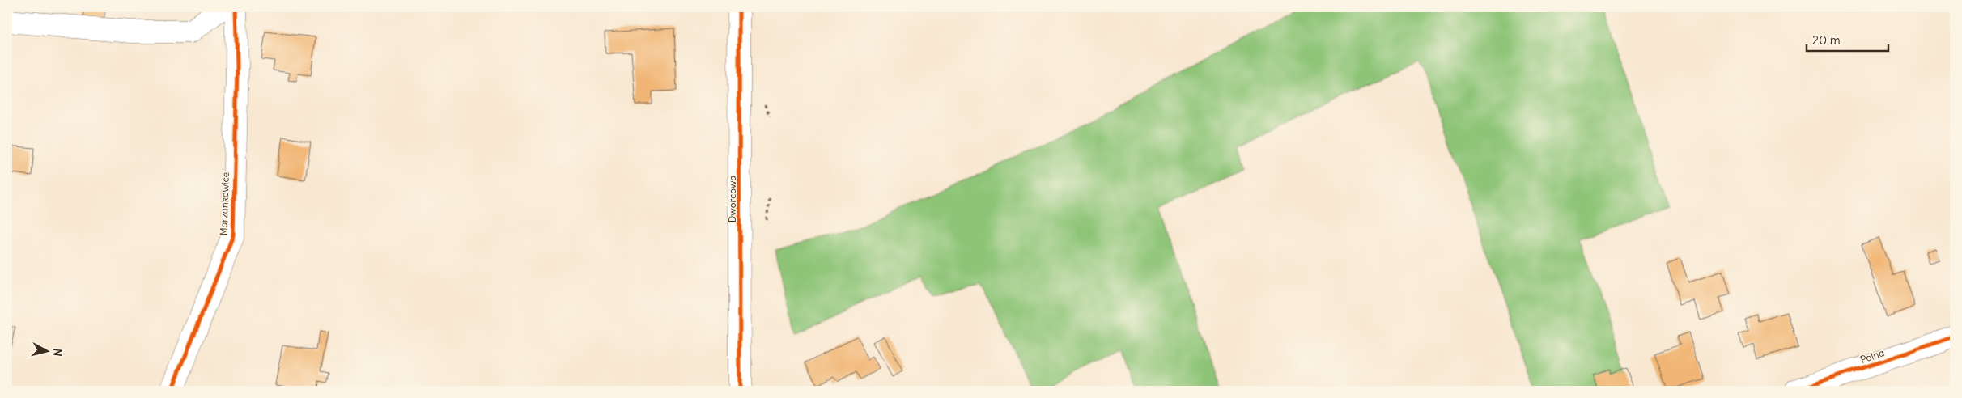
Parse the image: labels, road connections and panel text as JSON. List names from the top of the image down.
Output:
{
  "streets": {
    "street": ["Dworcowa", "Marzankowice", "Polna"]
  },
  "scale_bar": "20 m",
  "north": "right"
}
